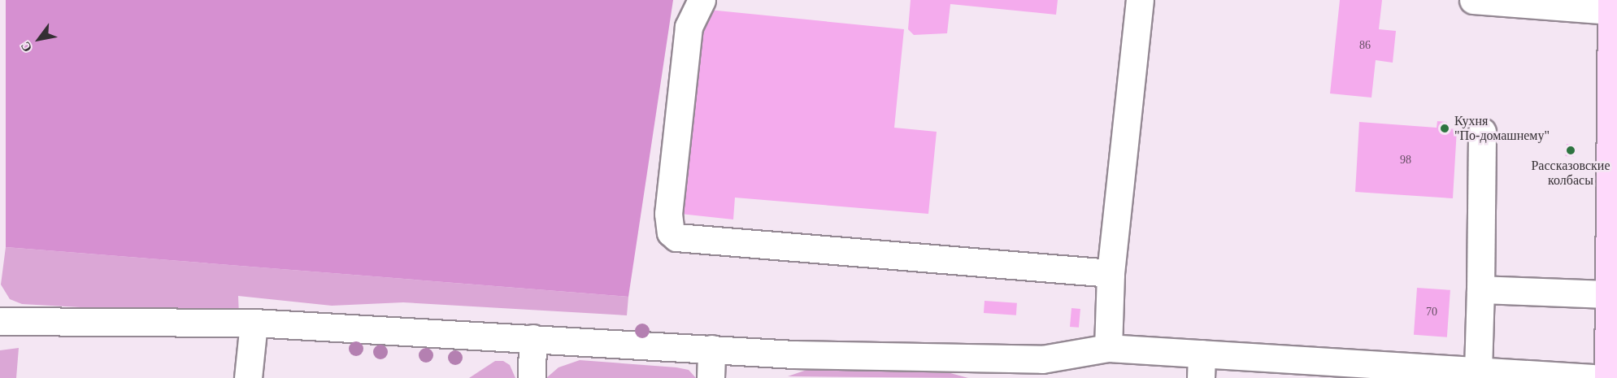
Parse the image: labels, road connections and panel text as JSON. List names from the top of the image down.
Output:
{
  "places": ["Кухня \"По-домашнему\"", "Рассказовские колбасы"],
  "house_numbers": ["86", "98", "70"],
  "north": "bottom left"
}
